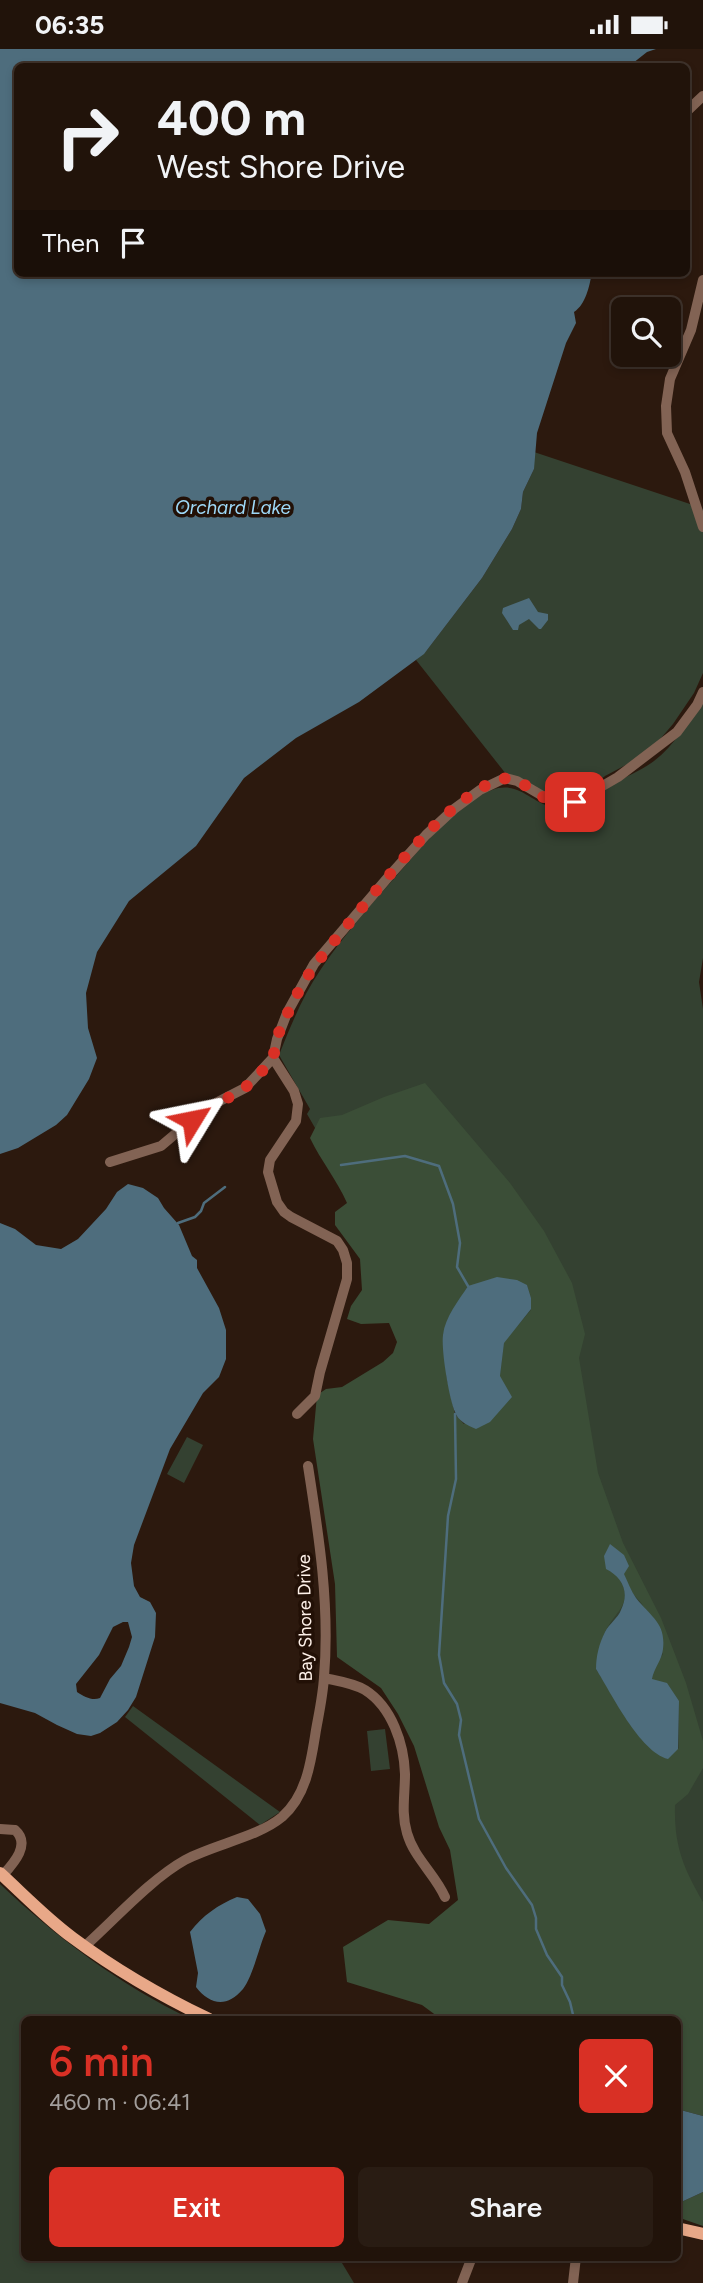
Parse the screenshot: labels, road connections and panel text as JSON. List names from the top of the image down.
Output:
{
  "streets": {
    "street": ["Bay Shore Drive"]
  },
  "water": ["Orchard Lake"],
  "page": {
    "status": "06:35",
    "turn": ["400 m", "West Shore Drive"],
    "then": "Then",
    "heading": ["6 min", "460 m · 06:41"],
    "buttons": ["Exit", "Share"]
  }
}
